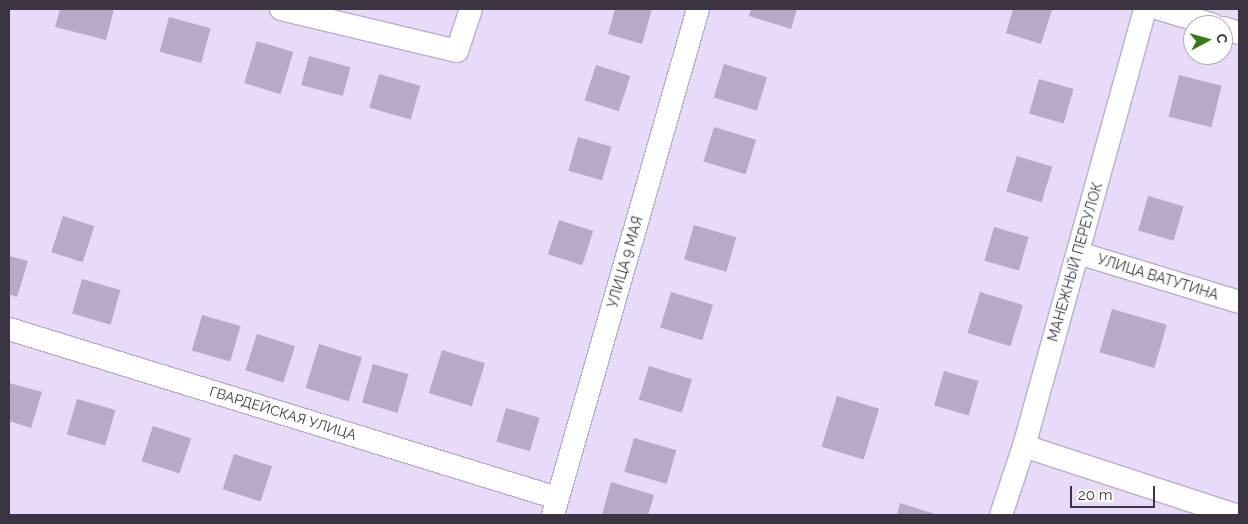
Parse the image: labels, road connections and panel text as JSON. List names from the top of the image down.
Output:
{
  "streets": {
    "street": [
      "УЛИЦА 9 МАЯ",
      "МАНЕЖНЫЙ ПЕРЕУЛОК",
      "УЛИЦА ВАТУТИНА",
      "ГВАРДЕЙСКАЯ УЛИЦА"
    ]
  },
  "crossings": [
    ["УЛИЦА 9 МАЯ", "ГВАРДЕЙСКАЯ УЛИЦА"],
    ["МАНЕЖНЫЙ ПЕРЕУЛОК", "УЛИЦА ВАТУТИНА"]
  ],
  "scale_bar": "20 m",
  "north": "right"
}
